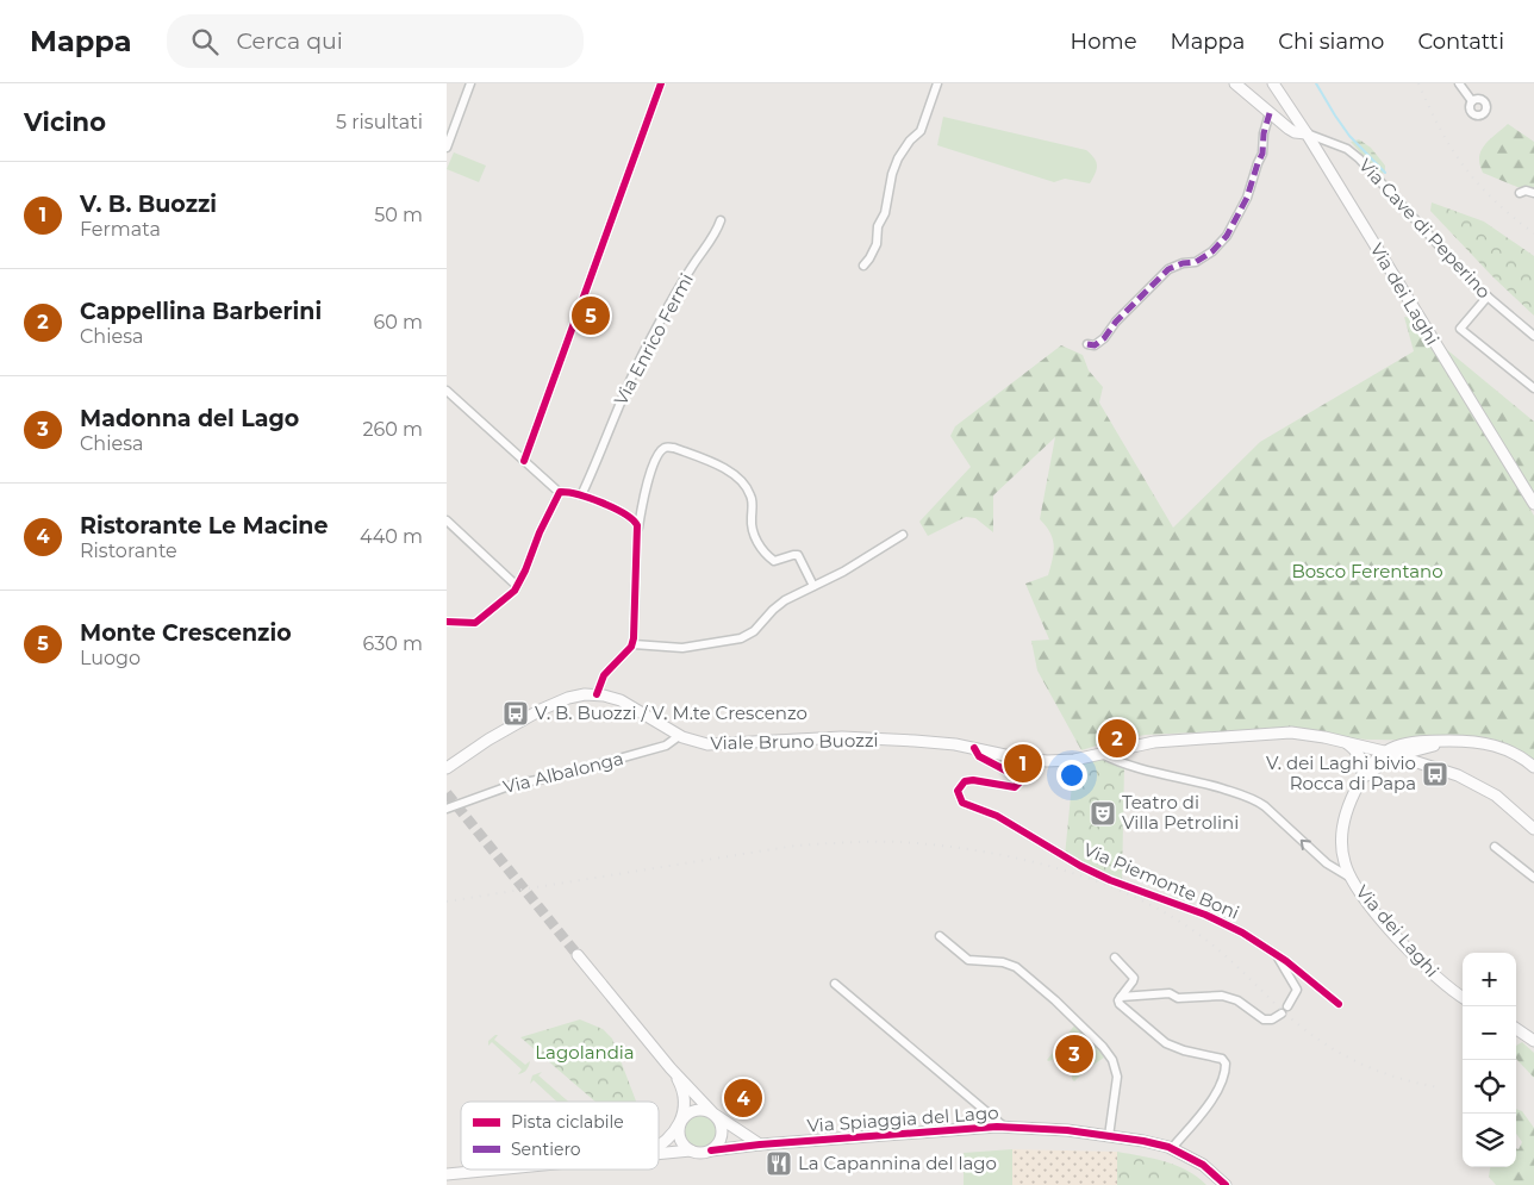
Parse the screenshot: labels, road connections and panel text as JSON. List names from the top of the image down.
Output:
{
  "streets": {
    "main road": ["Via dei Laghi", "Viale Bruno Buozzi", "Via Spiaggia del Lago"],
    "street": [
      "Via Cave di Peperino",
      "Via Enrico Fermi",
      "Via Albalonga",
      "Via Piemonte Boni"
    ]
  },
  "crossings": [
    ["Via Cave di Peperino", "Via dei Laghi"],
    ["Viale Bruno Buozzi", "Via Albalonga"],
    ["Viale Bruno Buozzi", "Via Piemonte Boni"]
  ],
  "parks": ["Bosco Ferentano", "Lagolandia"],
  "places": {
    "bus stop": ["V. B. Buozzi / V. M.te Crescenzo", "V. dei Laghi bivio Rocca di Papa"],
    "theatre": ["Teatro di Villa Petrolini"],
    "restaurant": ["La Capannina del lago"]
  },
  "legend": ["Pista ciclabile", "Sentiero"],
  "page": {
    "header": "Mappa",
    "search": "Cerca qui",
    "nav": [
      "Home",
      "Mappa",
      "Chi siamo",
      "Contatti"
    ],
    "heading": ["Vicino", "5 risultati"],
    "list": [
      {
        "mark": "1",
        "name": "V. B. Buozzi",
        "note": "Fermata",
        "value": "50 m"
      },
      {
        "mark": "2",
        "name": "Cappellina Barberini",
        "note": "Chiesa",
        "value": "60 m"
      },
      {
        "mark": "3",
        "name": "Madonna del Lago",
        "note": "Chiesa",
        "value": "260 m"
      },
      {
        "mark": "4",
        "name": "Ristorante Le Macine",
        "note": "Ristorante",
        "value": "440 m"
      },
      {
        "mark": "5",
        "name": "Monte Crescenzio",
        "note": "Luogo",
        "value": "630 m"
      }
    ],
    "pins": [
      "5",
      "2",
      "1",
      "3",
      "4"
    ],
    "map_buttons": ["+", "−"]
  }
}
